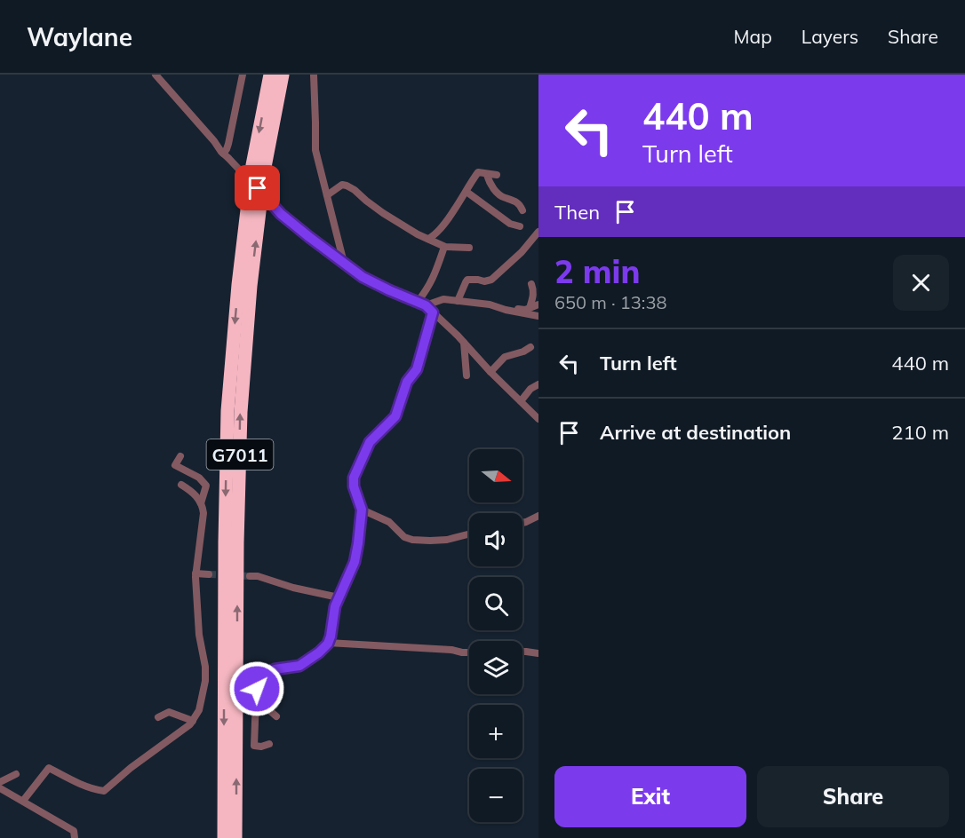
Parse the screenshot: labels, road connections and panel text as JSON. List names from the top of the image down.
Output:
{
  "streets": {
    "highway": ["G7011"]
  },
  "north": "right",
  "page": {
    "header": "Waylane",
    "nav": ["Map", "Layers", "Share"],
    "turn": ["440 m", "Turn left"],
    "then": "Then",
    "heading": ["2 min", "650 m · 13:38"],
    "list": [
      {
        "name": "Turn left",
        "value": "440 m"
      },
      {
        "name": "Arrive at destination",
        "value": "210 m"
      }
    ],
    "map_buttons": ["+", "−"],
    "buttons": ["Exit", "Share"]
  }
}
